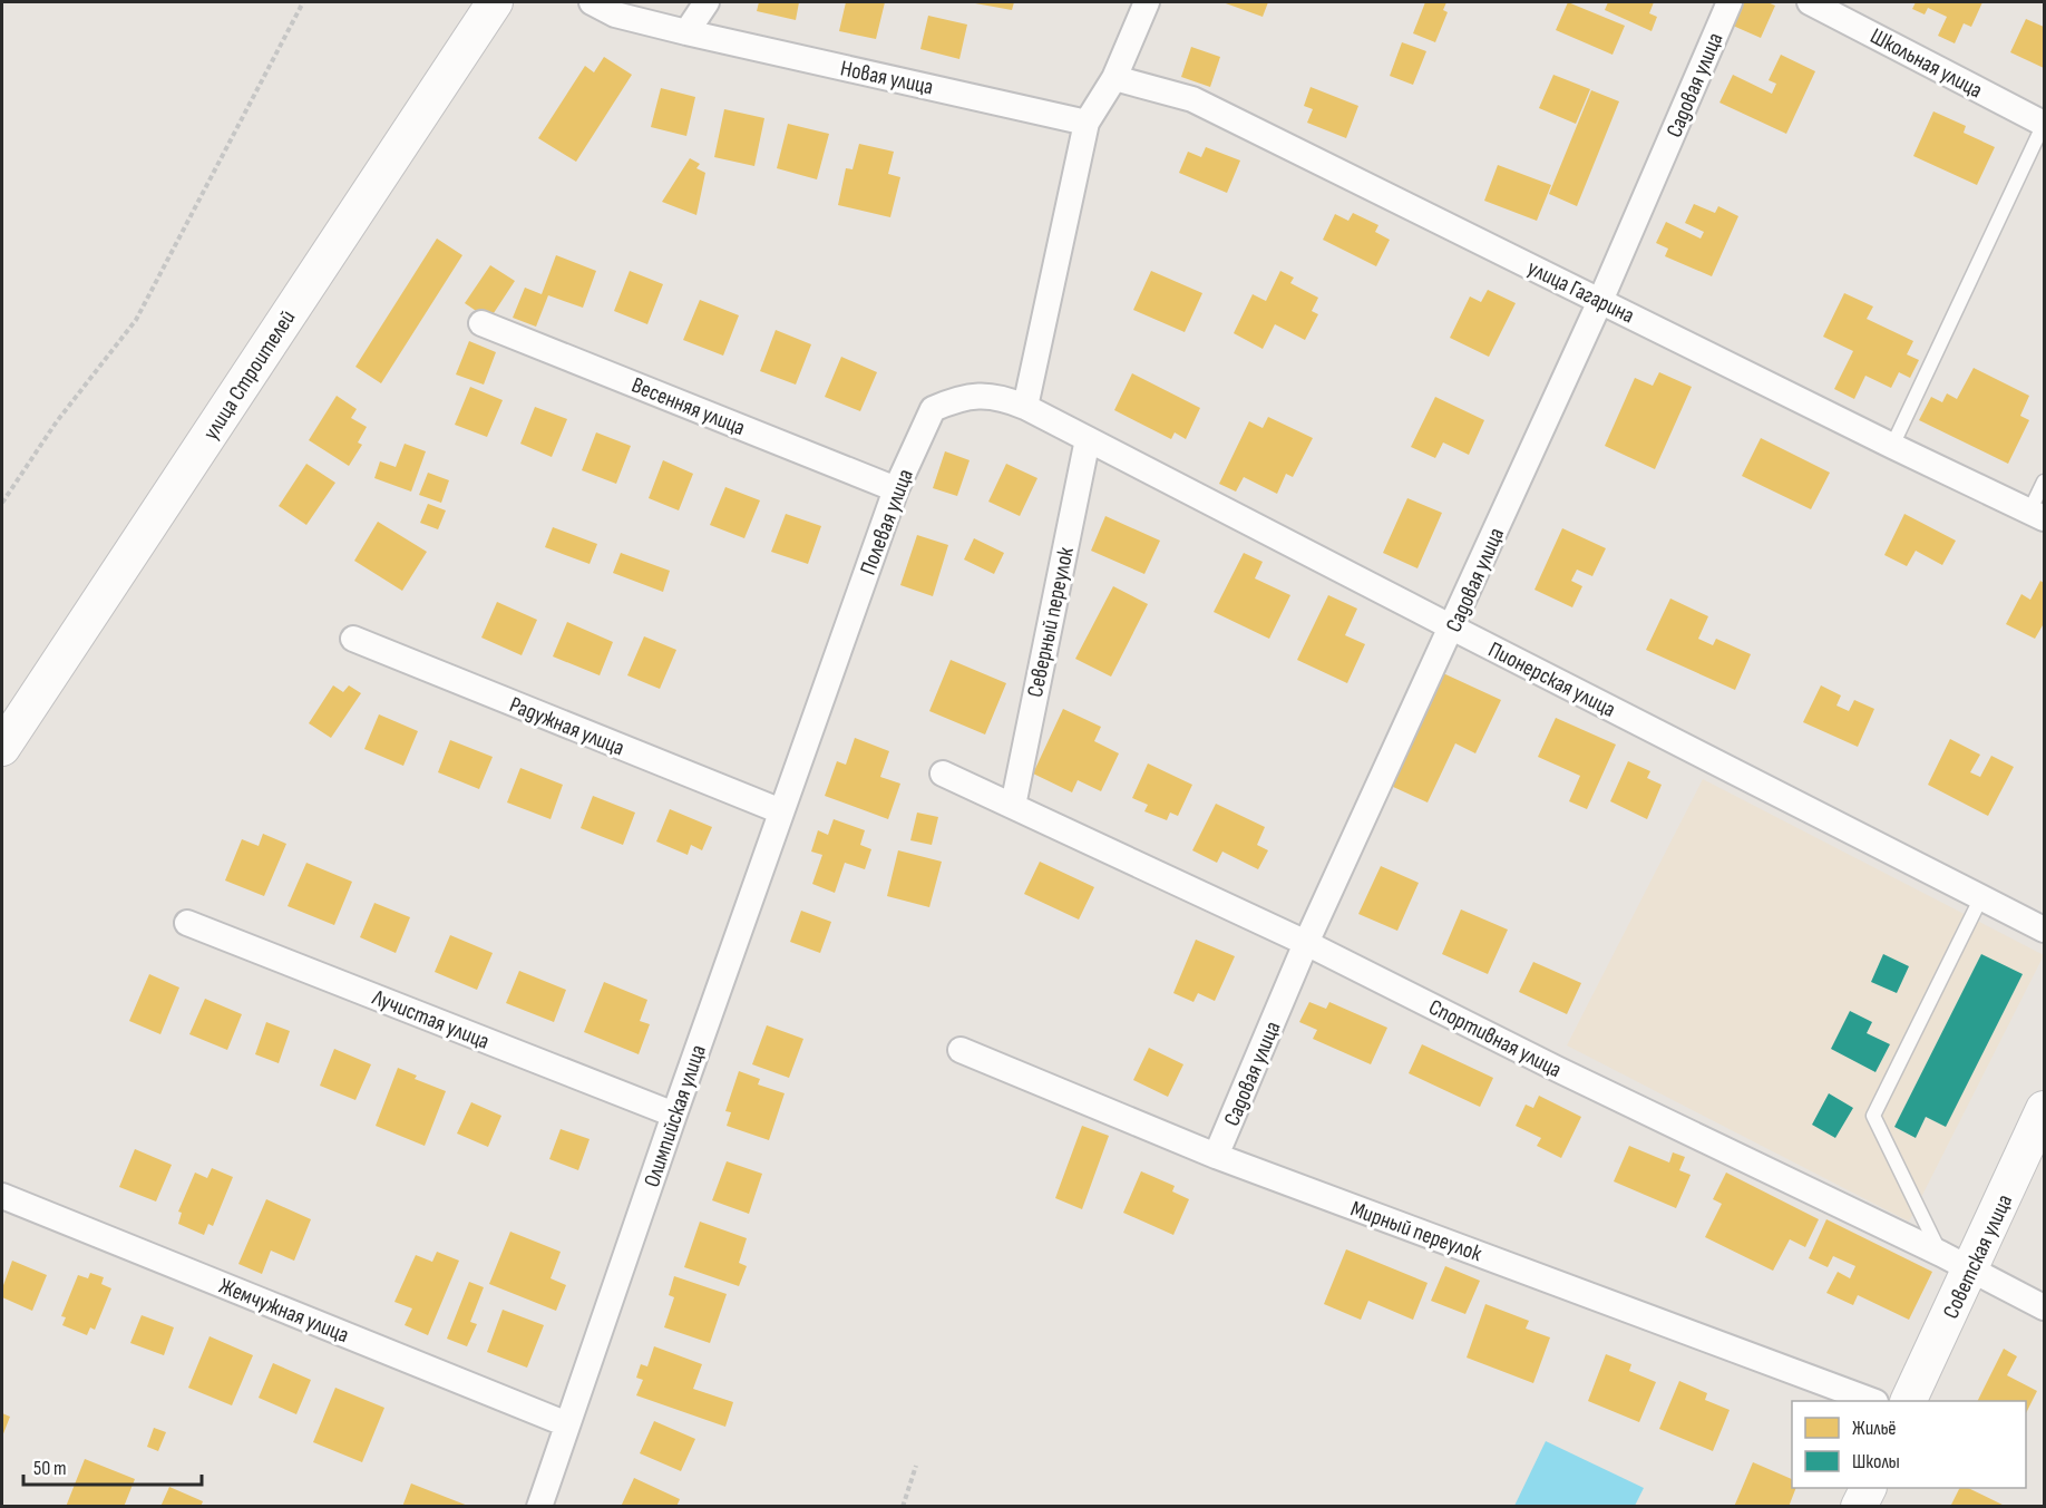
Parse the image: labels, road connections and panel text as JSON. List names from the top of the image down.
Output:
{
  "streets": {
    "main road": ["улица Строителей", "Советская улица"],
    "street": [
      "Школьная улица",
      "Новая улица",
      "Садовая улица",
      "улица Гагарина",
      "Весенняя улица",
      "Полевая улица",
      "Северный переулок",
      "Пионерская улица",
      "Радужная улица",
      "Лучистая улица",
      "Спортивная улица",
      "Олимпийская улица",
      "Мирный переулок",
      "Жемчужная улица"
    ]
  },
  "crossings": [
    ["Садовая улица", "улица Гагарина"],
    ["Садовая улица", "Пионерская улица"],
    ["Садовая улица", "Спортивная улица"],
    ["Садовая улица", "Мирный переулок"],
    ["Весенняя улица", "Полевая улица"],
    ["Полевая улица", "Пионерская улица"],
    ["Полевая улица", "Олимпийская улица"],
    ["Северный переулок", "Пионерская улица"],
    ["Северный переулок", "Спортивная улица"],
    ["Радужная улица", "Олимпийская улица"],
    ["Лучистая улица", "Олимпийская улица"],
    ["Спортивная улица", "Советская улица"],
    ["Олимпийская улица", "Жемчужная улица"]
  ],
  "legend": ["Жильё", "Школы"],
  "scale_bar": "50 m"
}
